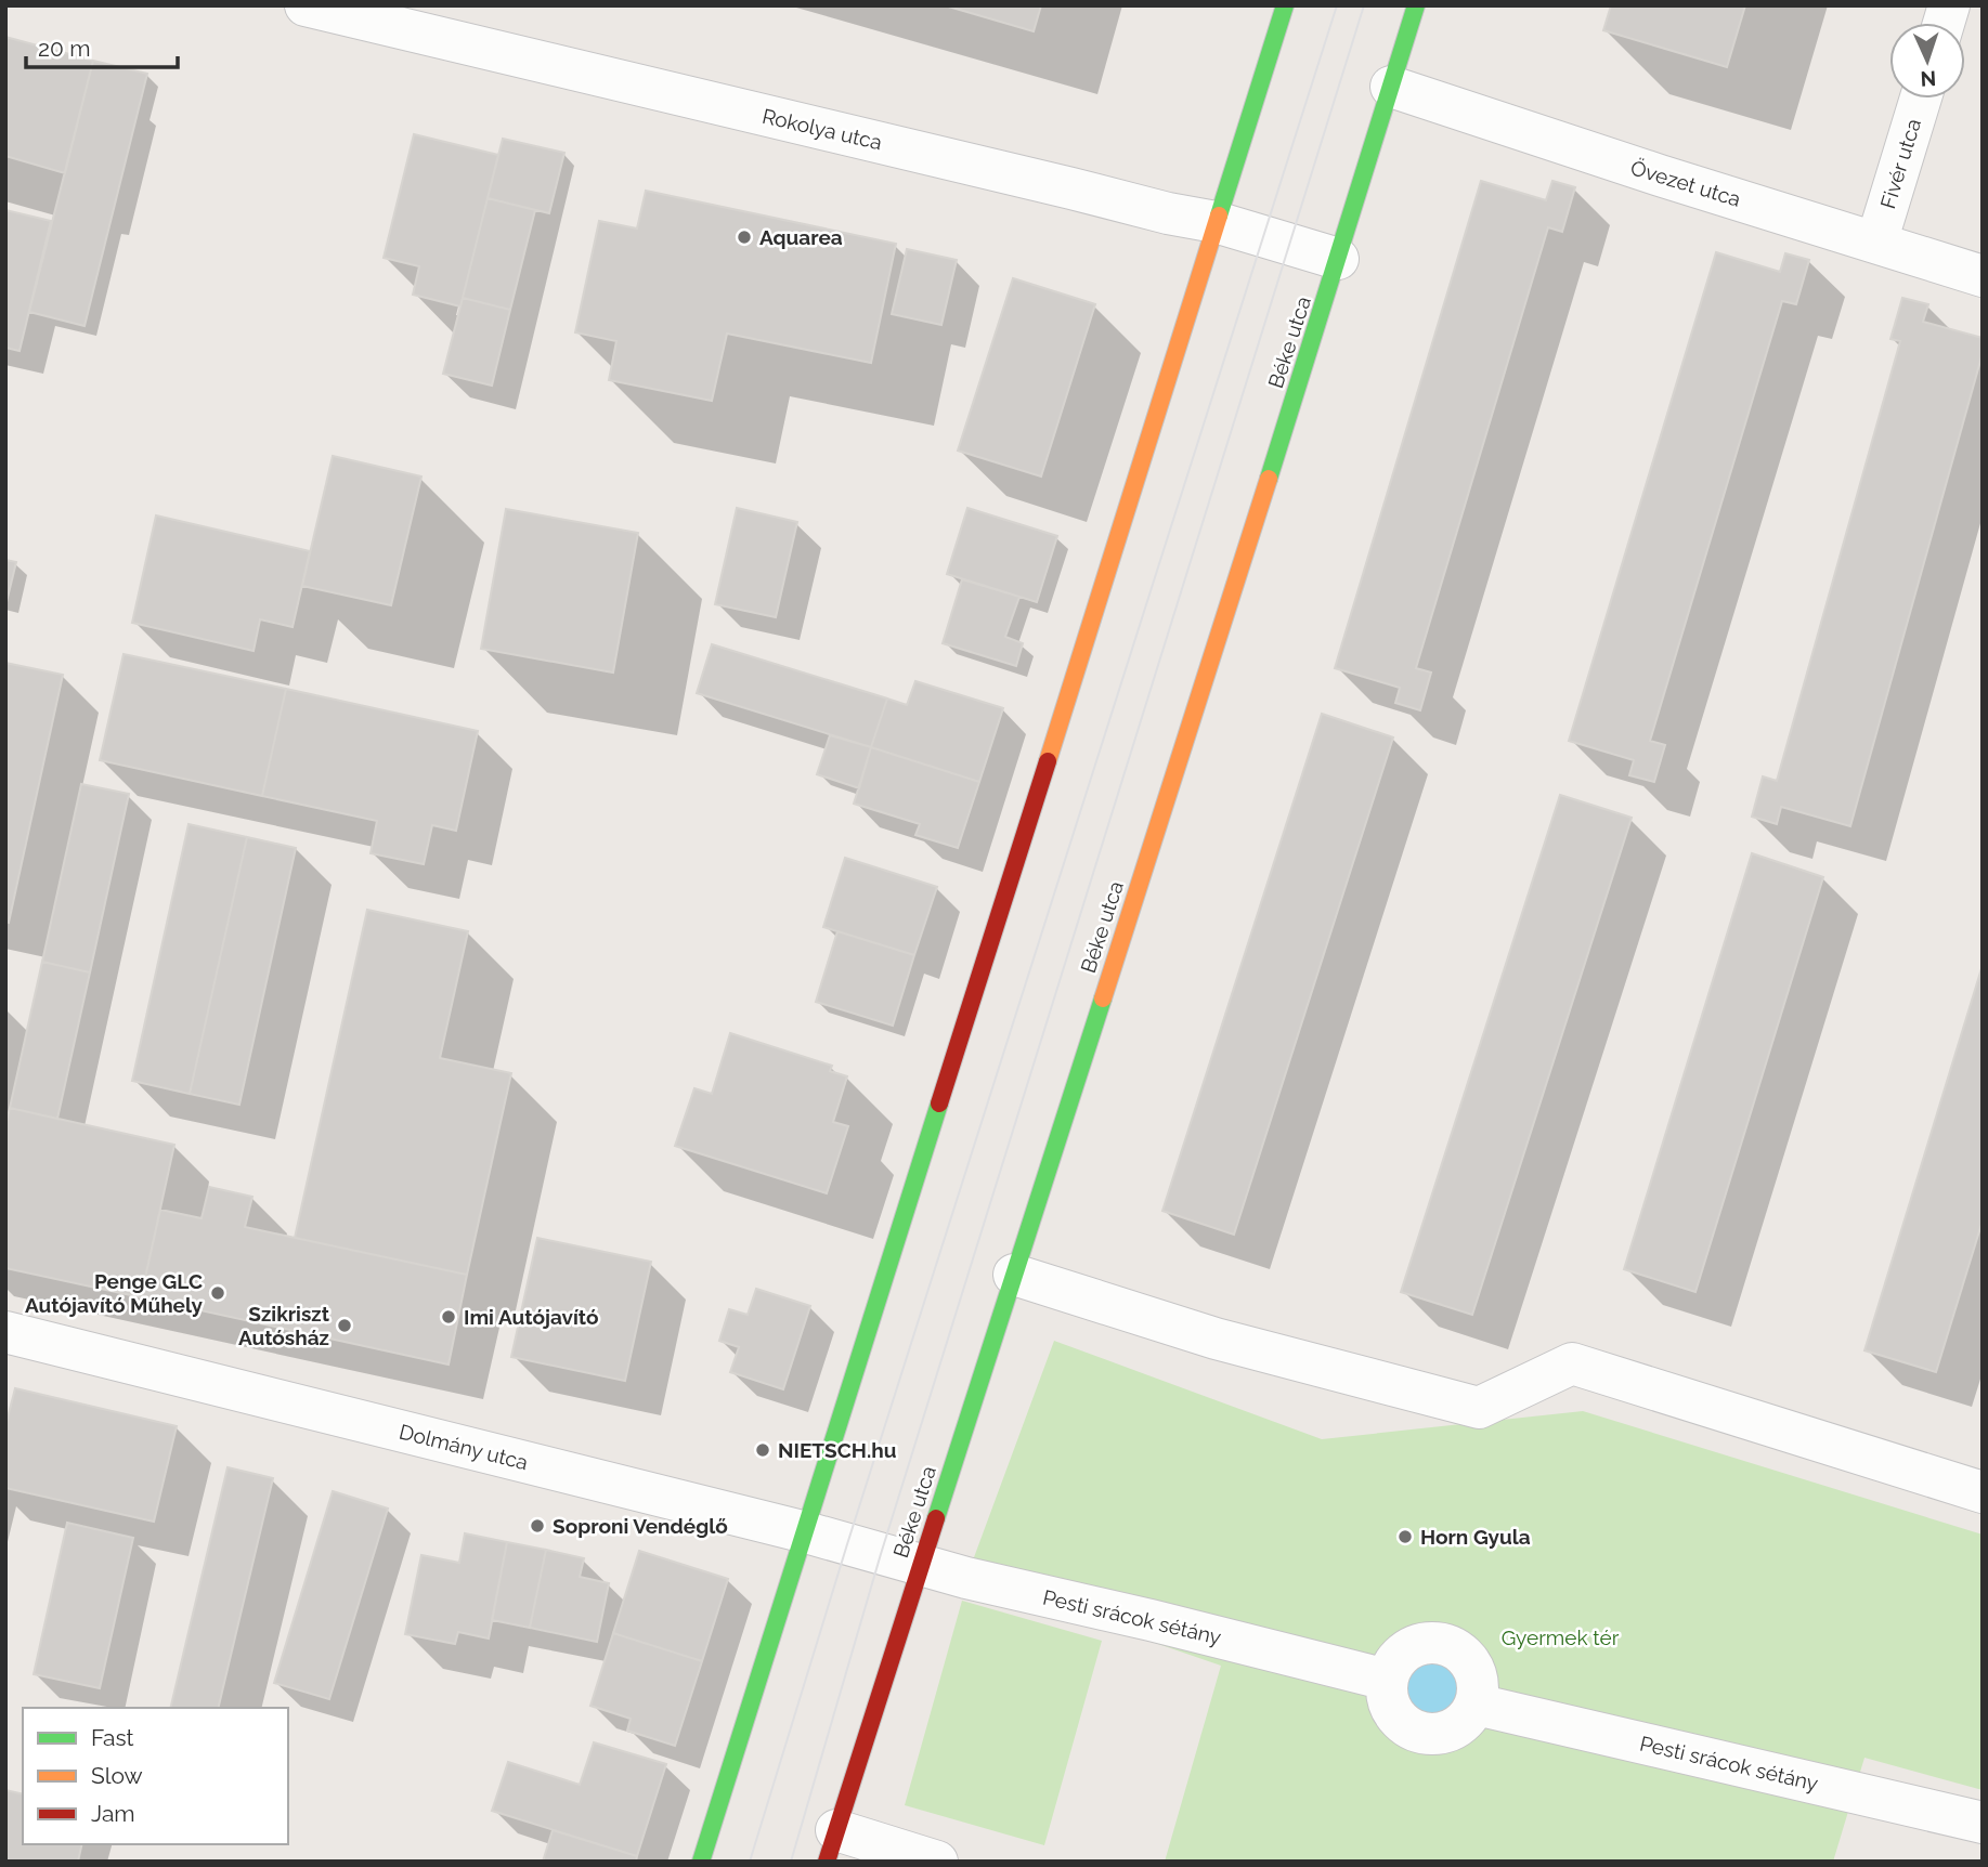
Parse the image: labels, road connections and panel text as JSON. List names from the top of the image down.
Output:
{
  "streets": {
    "main road": ["Béke utca"],
    "street": [
      "Rokolya utca",
      "Fivér utca",
      "Övezet utca",
      "Dolmány utca",
      "Pesti srácok sétány"
    ]
  },
  "crossings": [
    ["Rokolya utca", "Béke utca"],
    ["Fivér utca", "Övezet utca"],
    ["Övezet utca", "Béke utca"],
    ["Béke utca", "Dolmány utca"],
    ["Béke utca", "Pesti srácok sétány"],
    ["Dolmány utca", "Pesti srácok sétány"]
  ],
  "parks": ["Gyermek tér"],
  "places": [
    "Aquarea",
    "Penge GLC Autójavító Műhely",
    "Imi Autójavító",
    "Szikriszt Autósház",
    "NIETSCH.hu",
    "Soproni Vendéglő",
    "Horn Gyula"
  ],
  "legend": ["Fast", "Slow", "Jam"],
  "scale_bar": "20 m",
  "north": "bottom"
}
